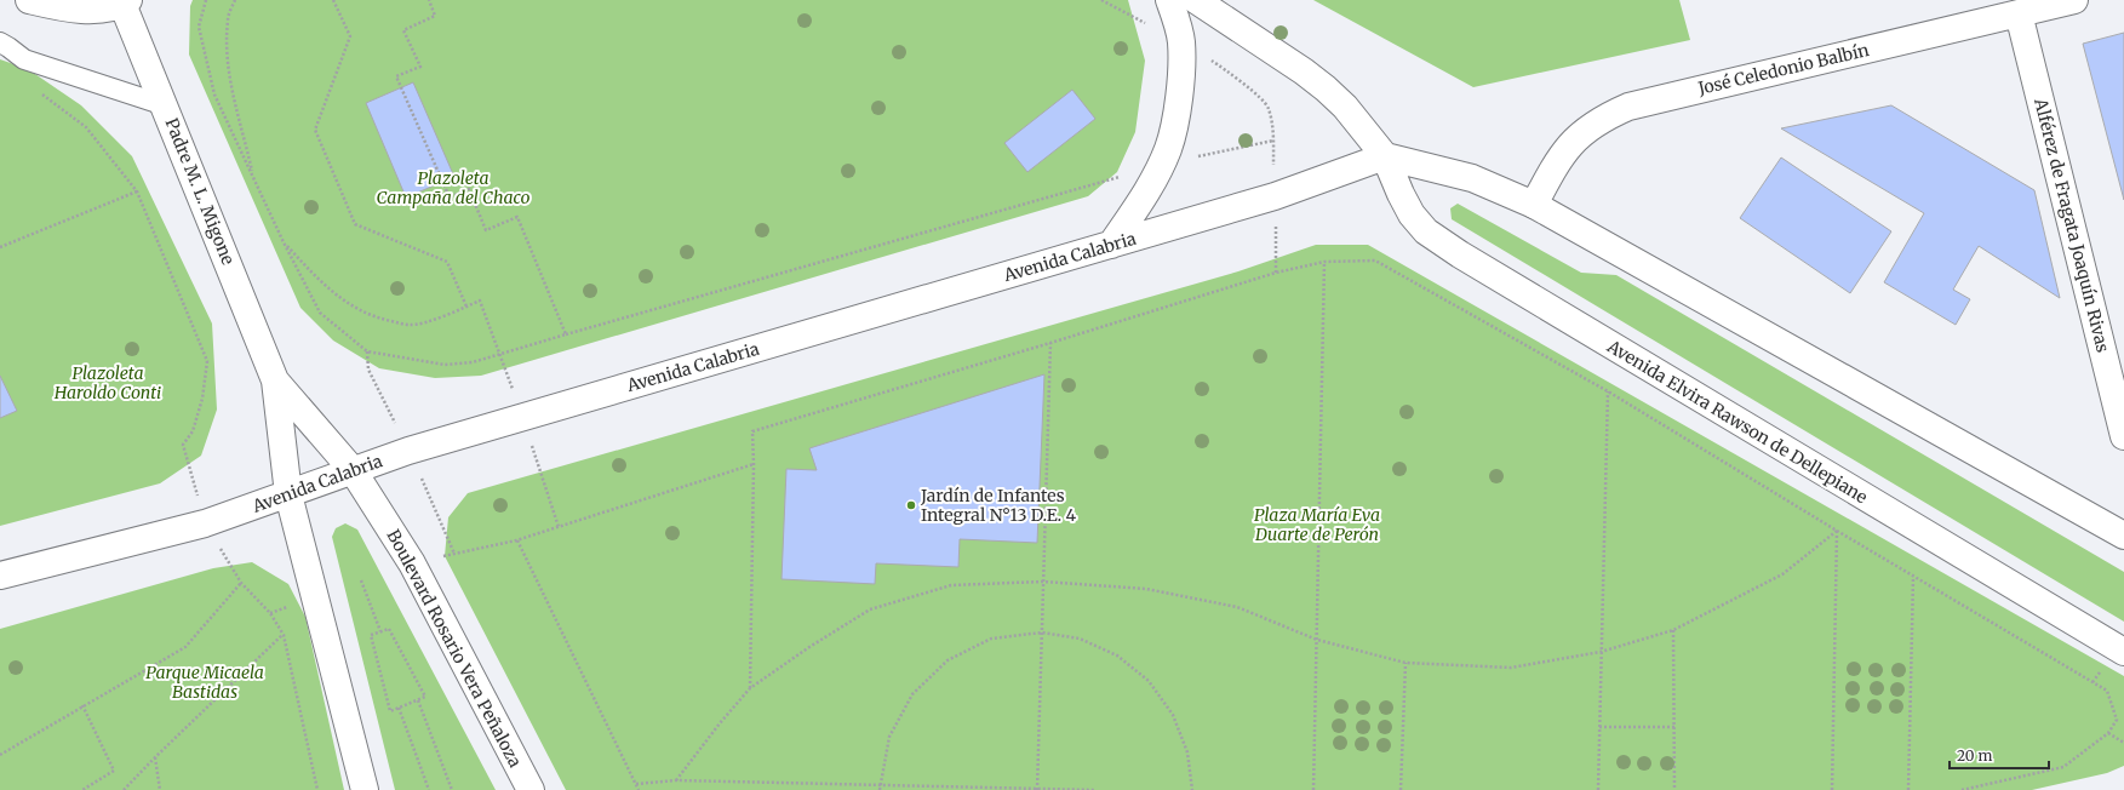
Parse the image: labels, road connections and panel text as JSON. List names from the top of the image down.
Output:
{
  "streets": {
    "main road": [
      "José Celedonio Balbín",
      "Padre M. L. Migone",
      "Alférez de Fragata Joaquín Rivas",
      "Avenida Calabria",
      "Avenida Elvira Rawson de Dellepiane",
      "Boulevard Rosario Vera Peñaloza"
    ]
  },
  "crossings": [
    ["José Celedonio Balbín", "Alférez de Fragata Joaquín Rivas"],
    ["Padre M. L. Migone", "Boulevard Rosario Vera Peñaloza"],
    ["Avenida Calabria", "Avenida Elvira Rawson de Dellepiane"],
    ["Avenida Calabria", "Boulevard Rosario Vera Peñaloza"]
  ],
  "parks": [
    "Plazoleta Campaña del Chaco",
    "Plazoleta Haroldo Conti",
    "Plaza María Eva Duarte de Perón",
    "Parque Micaela Bastidas"
  ],
  "places": ["Jardín de Infantes Integral N°13 D.E. 4"],
  "scale_bar": "20 m"
}
